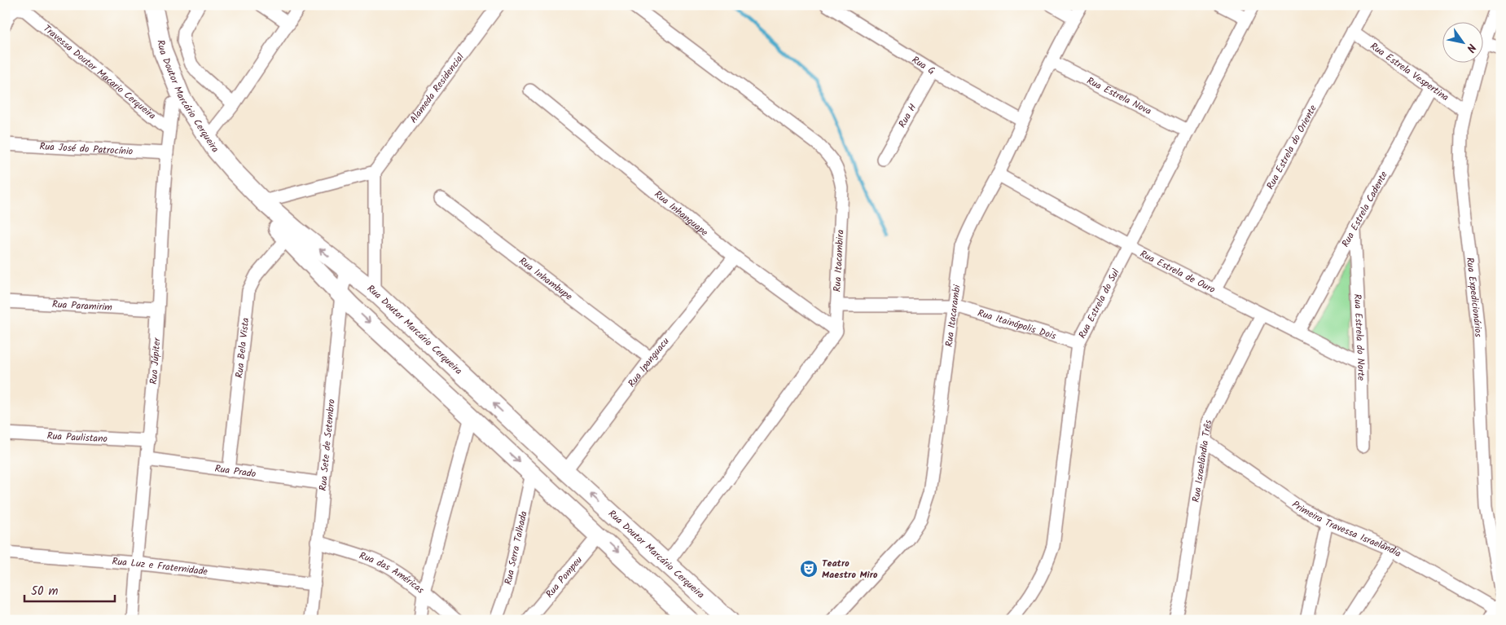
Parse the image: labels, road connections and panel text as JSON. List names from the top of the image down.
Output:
{
  "streets": {
    "street": [
      "Rua G",
      "Travessa Doutor Macario Cerqueira",
      "Rua Estrela Vespertina",
      "Alameda Residencial",
      "Rua Doutor Marcário Cerqueira",
      "Rua Estrela Nova",
      "Rua H",
      "Rua Estrela do Oriente",
      "Rua José do Patrocínio",
      "Rua Estrela Cadente",
      "Rua Inhanguape",
      "Rua Itacambira",
      "Rua Estrela de Ouro",
      "Rua Inhambupe",
      "Rua Expedicionários",
      "Rua Estrela do Sul",
      "Rua Paramirim",
      "Rua Itacarambi",
      "Rua Itainópolis Dois",
      "Rua Estrela do Norte",
      "Rua Bela Vista",
      "Rua Júpiter",
      "Rua Ipanguacu",
      "Rua Paulistano",
      "Rua Sete de Setembro",
      "Rua Israelândia Três",
      "Rua Prado",
      "Primeira Travessa Israelândia",
      "Rua Serra Talhada",
      "Rua Luz e Fraternidade",
      "Rua das Américas",
      "Rua Pompeu"
    ]
  },
  "crossings": [
    ["Rua G", "Rua H"],
    ["Rua G", "Rua Itacarambi"],
    ["Travessa Doutor Macario Cerqueira", "Rua Júpiter"],
    ["Rua Estrela Vespertina", "Rua Estrela do Oriente"],
    ["Rua Estrela Vespertina", "Rua Estrela Cadente"],
    ["Rua Estrela Vespertina", "Rua Expedicionários"],
    ["Rua Doutor Marcário Cerqueira", "Rua Bela Vista"],
    ["Rua Doutor Marcário Cerqueira", "Rua Júpiter"],
    ["Rua Doutor Marcário Cerqueira", "Rua Ipanguacu"],
    ["Rua Doutor Marcário Cerqueira", "Rua Sete de Setembro"],
    ["Rua Doutor Marcário Cerqueira", "Rua Serra Talhada"],
    ["Rua Doutor Marcário Cerqueira", "Rua Pompeu"],
    ["Rua Estrela Nova", "Rua Estrela do Sul"],
    ["Rua Estrela Nova", "Rua Itacarambi"],
    ["Rua Estrela do Oriente", "Rua Estrela de Ouro"],
    ["Rua José do Patrocínio", "Rua Júpiter"],
    ["Rua Estrela Cadente", "Rua Estrela de Ouro"],
    ["Rua Estrela Cadente", "Rua Estrela do Norte"],
    ["Rua Inhanguape", "Rua Itacambira"],
    ["Rua Inhanguape", "Rua Ipanguacu"],
    ["Rua Itacambira", "Rua Itainópolis Dois"],
    ["Rua Estrela de Ouro", "Rua Estrela do Sul"],
    ["Rua Estrela de Ouro", "Rua Itacarambi"],
    ["Rua Estrela de Ouro", "Rua Estrela do Norte"],
    ["Rua Estrela de Ouro", "Rua Israelândia Três"],
    ["Rua Inhambupe", "Rua Ipanguacu"],
    ["Rua Estrela do Sul", "Rua Itainópolis Dois"],
    ["Rua Paramirim", "Rua Júpiter"],
    ["Rua Itacarambi", "Rua Itainópolis Dois"],
    ["Rua Bela Vista", "Rua Prado"],
    ["Rua Júpiter", "Rua Paulistano"],
    ["Rua Júpiter", "Rua Prado"],
    ["Rua Júpiter", "Rua Luz e Fraternidade"],
    ["Rua Sete de Setembro", "Rua Prado"],
    ["Rua Sete de Setembro", "Rua Luz e Fraternidade"],
    ["Rua Sete de Setembro", "Rua das Américas"],
    ["Rua Israelândia Três", "Primeira Travessa Israelândia"]
  ],
  "places": {
    "theatre": ["Teatro Maestro Miro"]
  },
  "scale_bar": "50 m",
  "north": "bottom right"
}
